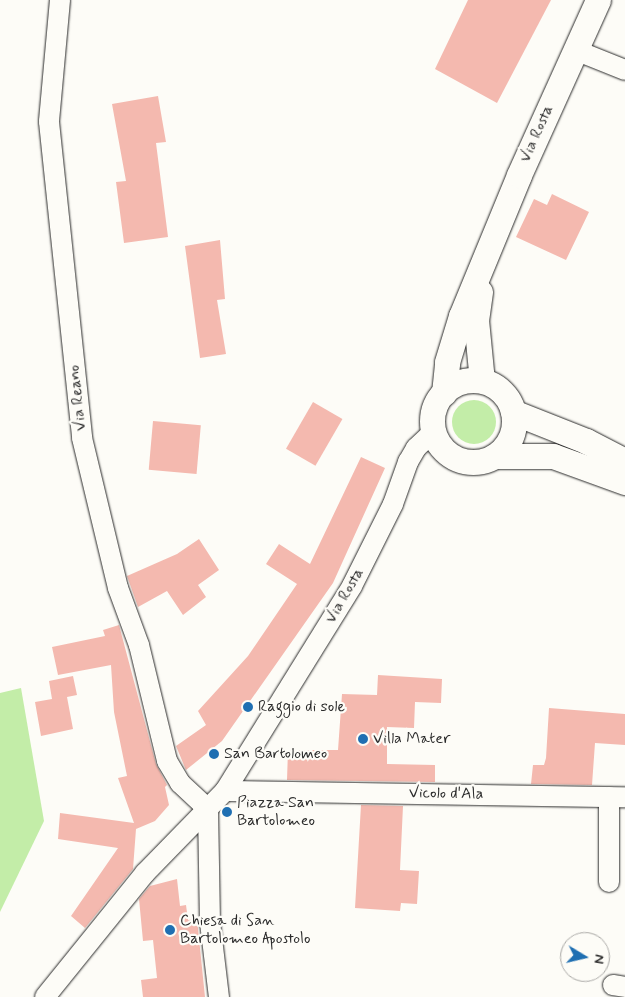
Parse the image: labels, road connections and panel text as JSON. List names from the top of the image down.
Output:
{
  "streets": {
    "street": ["Via Rosta", "Via Reano", "Vicolo d'Ala"]
  },
  "crossings": [
    ["Via Rosta", "Vicolo d'Ala"]
  ],
  "places": [
    "Raggio di sole",
    "Villa Mater",
    "San Bartolomeo",
    "Piazza San Bartolomeo",
    "Chiesa di San Bartolomeo Apostolo"
  ],
  "north": "right"
}
